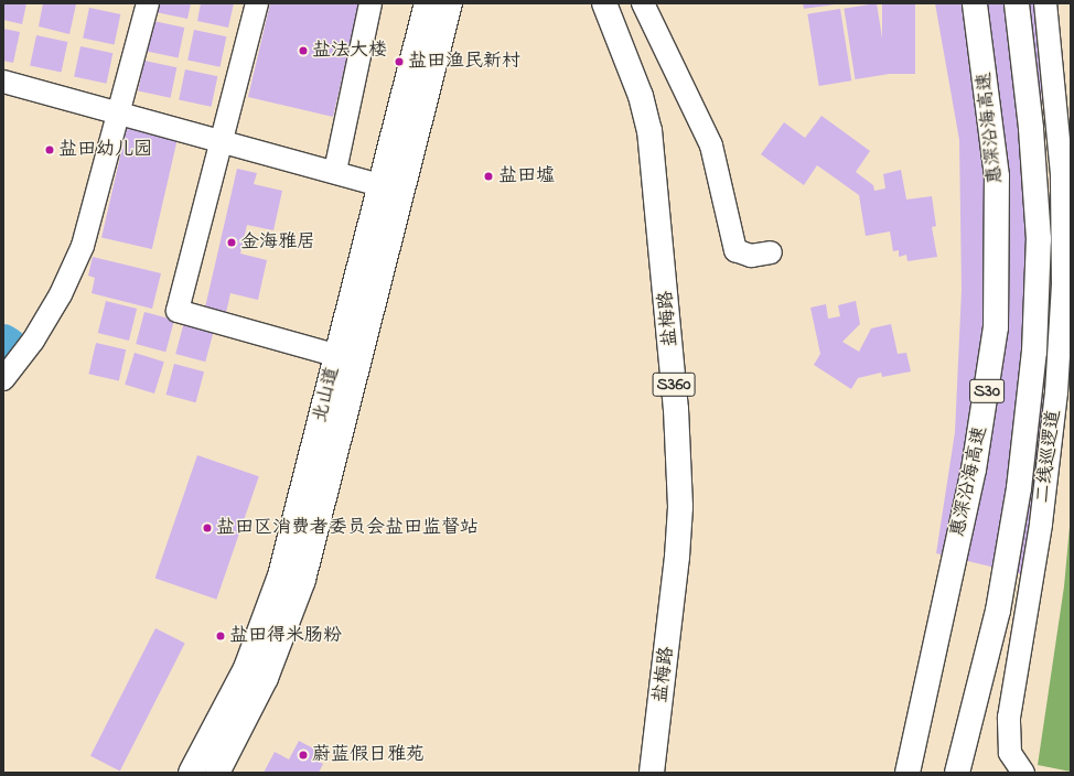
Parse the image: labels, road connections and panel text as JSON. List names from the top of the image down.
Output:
{
  "streets": {
    "main road": [
      "惠深沿海高速",
      "盐梅路",
      "S360",
      "S30",
      "北山道"
    ],
    "street": ["二线巡逻道"]
  },
  "places": [
    "盐法大楼",
    "盐田渔民新村",
    "盐田幼儿园",
    "盐田墟",
    "金海雅居",
    "盐田区消费者委员会盐田监督站",
    "盐田得米肠粉",
    "蔚蓝假日雅苑"
  ]
}
